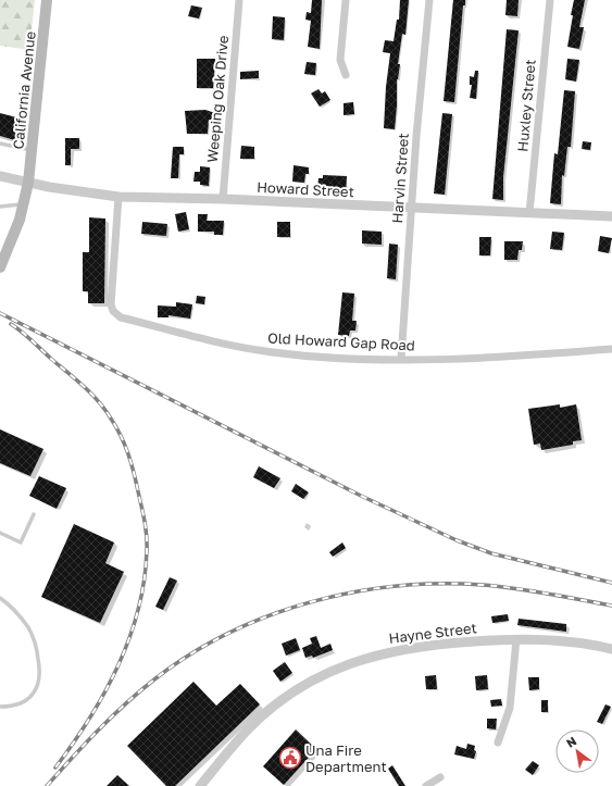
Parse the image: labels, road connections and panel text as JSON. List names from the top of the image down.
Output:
{
  "streets": {
    "main road": ["California Avenue"],
    "street": [
      "Weeping Oak Drive",
      "Huxley Street",
      "Harvin Street",
      "Howard Street",
      "Old Howard Gap Road",
      "Hayne Street"
    ]
  },
  "crossings": [
    ["California Avenue", "Howard Street"],
    ["Weeping Oak Drive", "Howard Street"],
    ["Huxley Street", "Howard Street"],
    ["Harvin Street", "Howard Street"],
    ["Harvin Street", "Old Howard Gap Road"],
    ["Howard Street", "Old Howard Gap Road"]
  ],
  "places": {
    "public building": ["Una Fire Department"]
  },
  "north": "top left"
}
